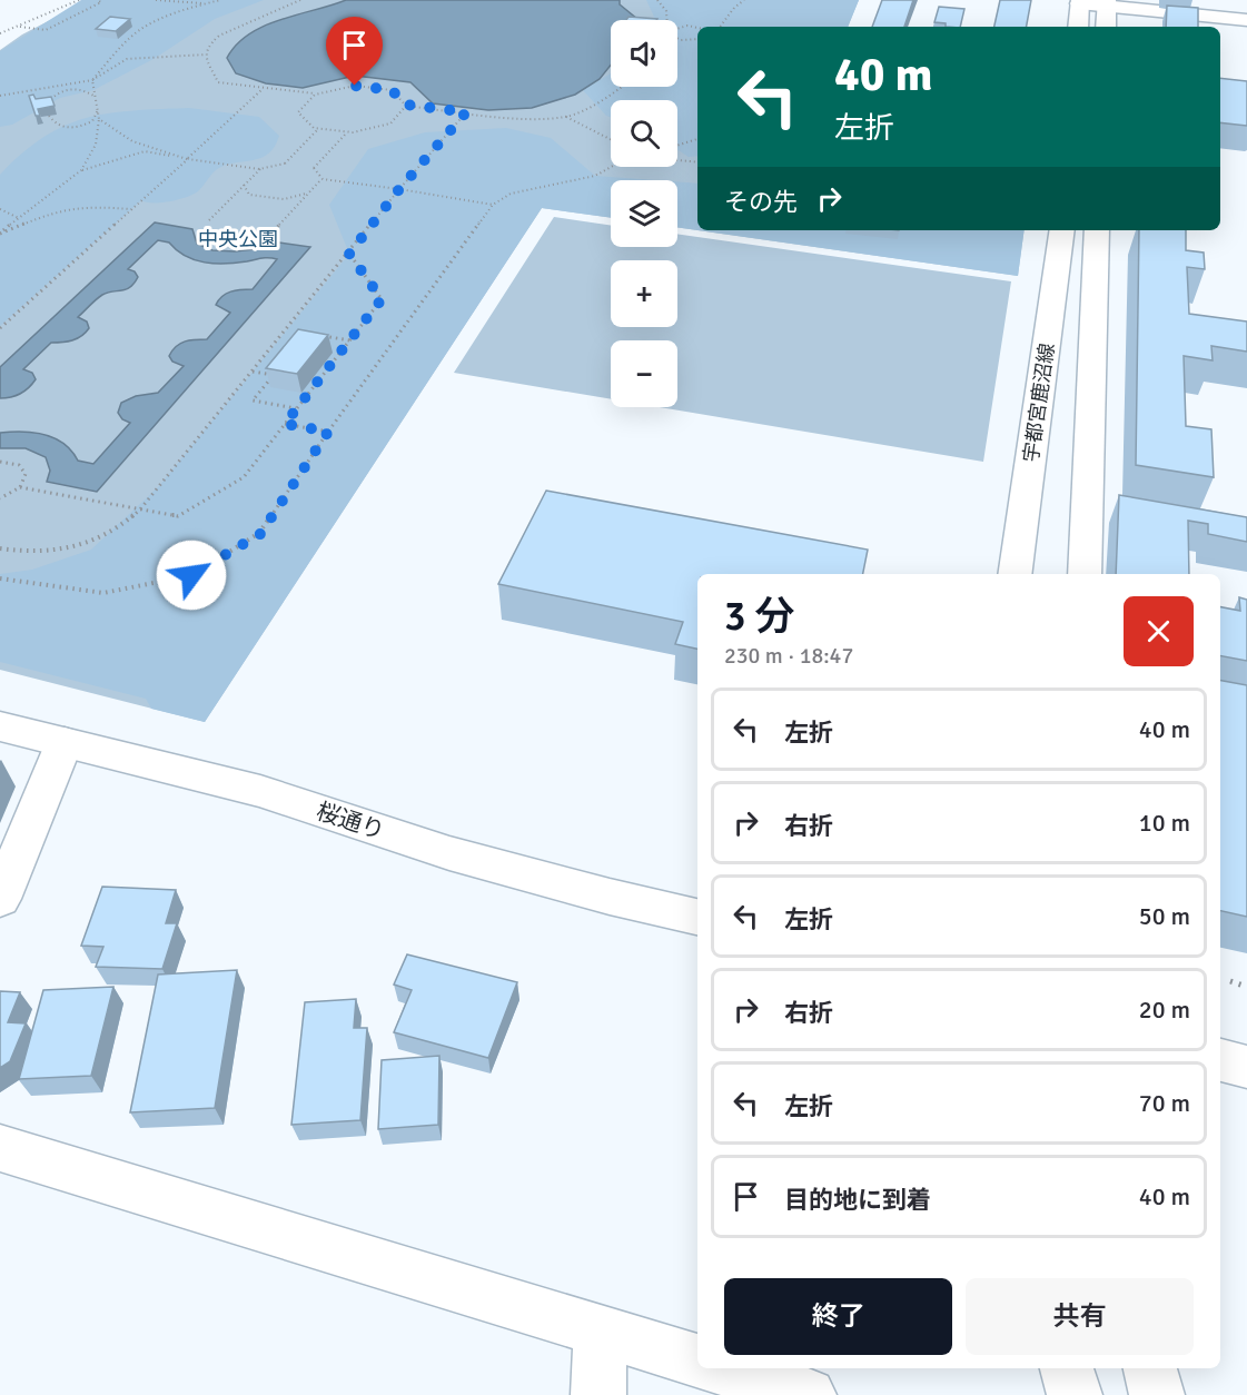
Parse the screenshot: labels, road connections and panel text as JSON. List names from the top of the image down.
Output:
{
  "streets": {
    "main road": ["宇都宮鹿沼線", "桜通り"]
  },
  "parks": ["中央公園"],
  "page": {
    "map_buttons": ["+", "−"],
    "turn": ["40 m", "左折"],
    "then": "その先",
    "heading": ["3 分", "230 m · 18:47"],
    "list": [
      {
        "name": "左折",
        "value": "40 m"
      },
      {
        "name": "右折",
        "value": "10 m"
      },
      {
        "name": "左折",
        "value": "50 m"
      },
      {
        "name": "右折",
        "value": "20 m"
      },
      {
        "name": "左折",
        "value": "70 m"
      },
      {
        "name": "目的地に到着",
        "value": "40 m"
      }
    ],
    "buttons": ["終了", "共有"]
  }
}
